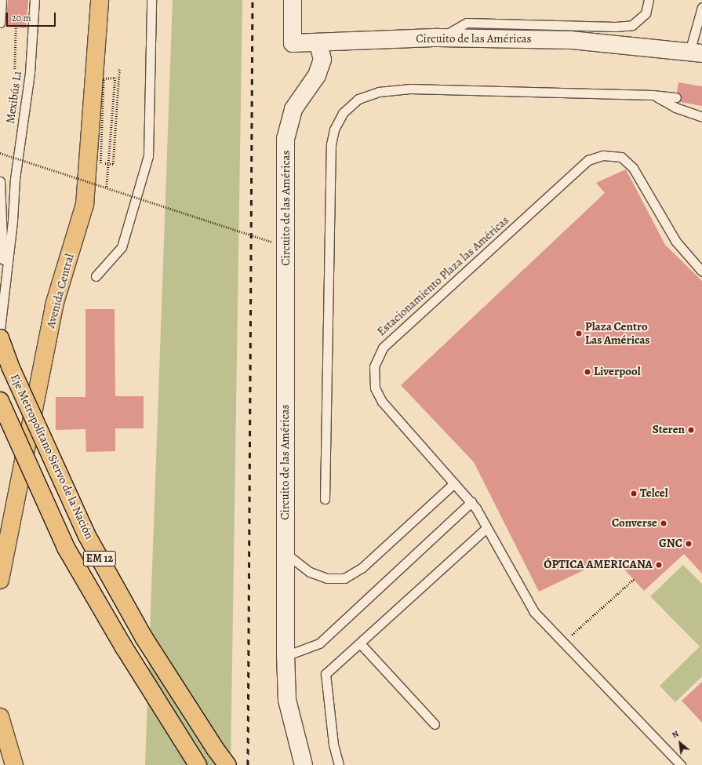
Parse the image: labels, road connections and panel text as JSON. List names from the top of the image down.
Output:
{
  "streets": {
    "highway": ["Avenida Central", "Eje Metropolitano Siervo de la Nación", "EM 12"],
    "main road": ["Circuito de las Américas"],
    "lane": ["Mexibús L1", "Estacionamiento Plaza las Américas"]
  },
  "places": [
    "Plaza Centro Las Américas",
    "Liverpool",
    "Steren",
    "Telcel",
    "Converse",
    "GNC",
    "ÓPTICA AMERICANA"
  ],
  "scale_bar": "20 m",
  "north": "top left"
}
